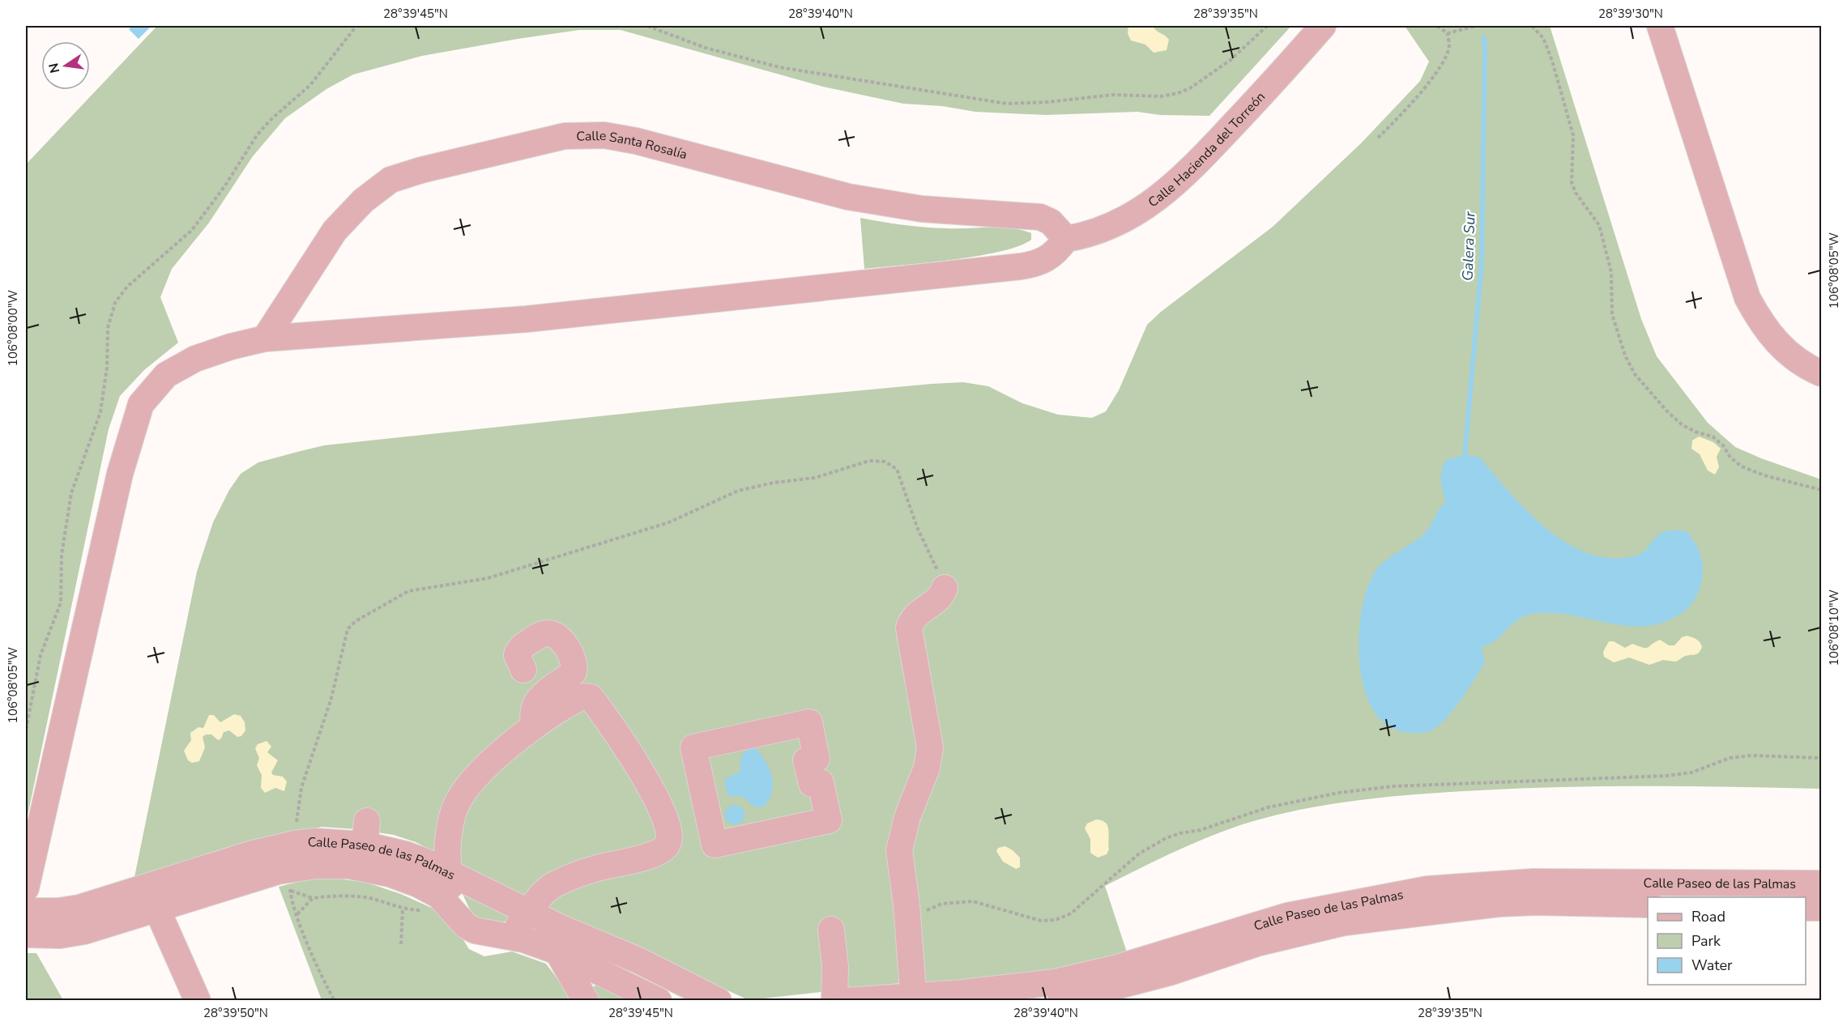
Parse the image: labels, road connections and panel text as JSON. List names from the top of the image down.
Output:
{
  "streets": {
    "street": ["Calle Santa Rosalía", "Calle Hacienda del Torreón", "Calle Paseo de las Palmas"]
  },
  "crossings": [
    ["Calle Santa Rosalía", "Calle Hacienda del Torreón"]
  ],
  "water": ["Galera Sur"],
  "legend": ["Road", "Park", "Water"],
  "north": "left",
  "coordinates": [
    "28°39'45\"N",
    "28°39'40\"N",
    "28°39'35\"N",
    "28°39'30\"N",
    "106°08'05\"W",
    "106°08'00\"W",
    "106°08'10\"W",
    "28°39'50\"N"
  ]
}
